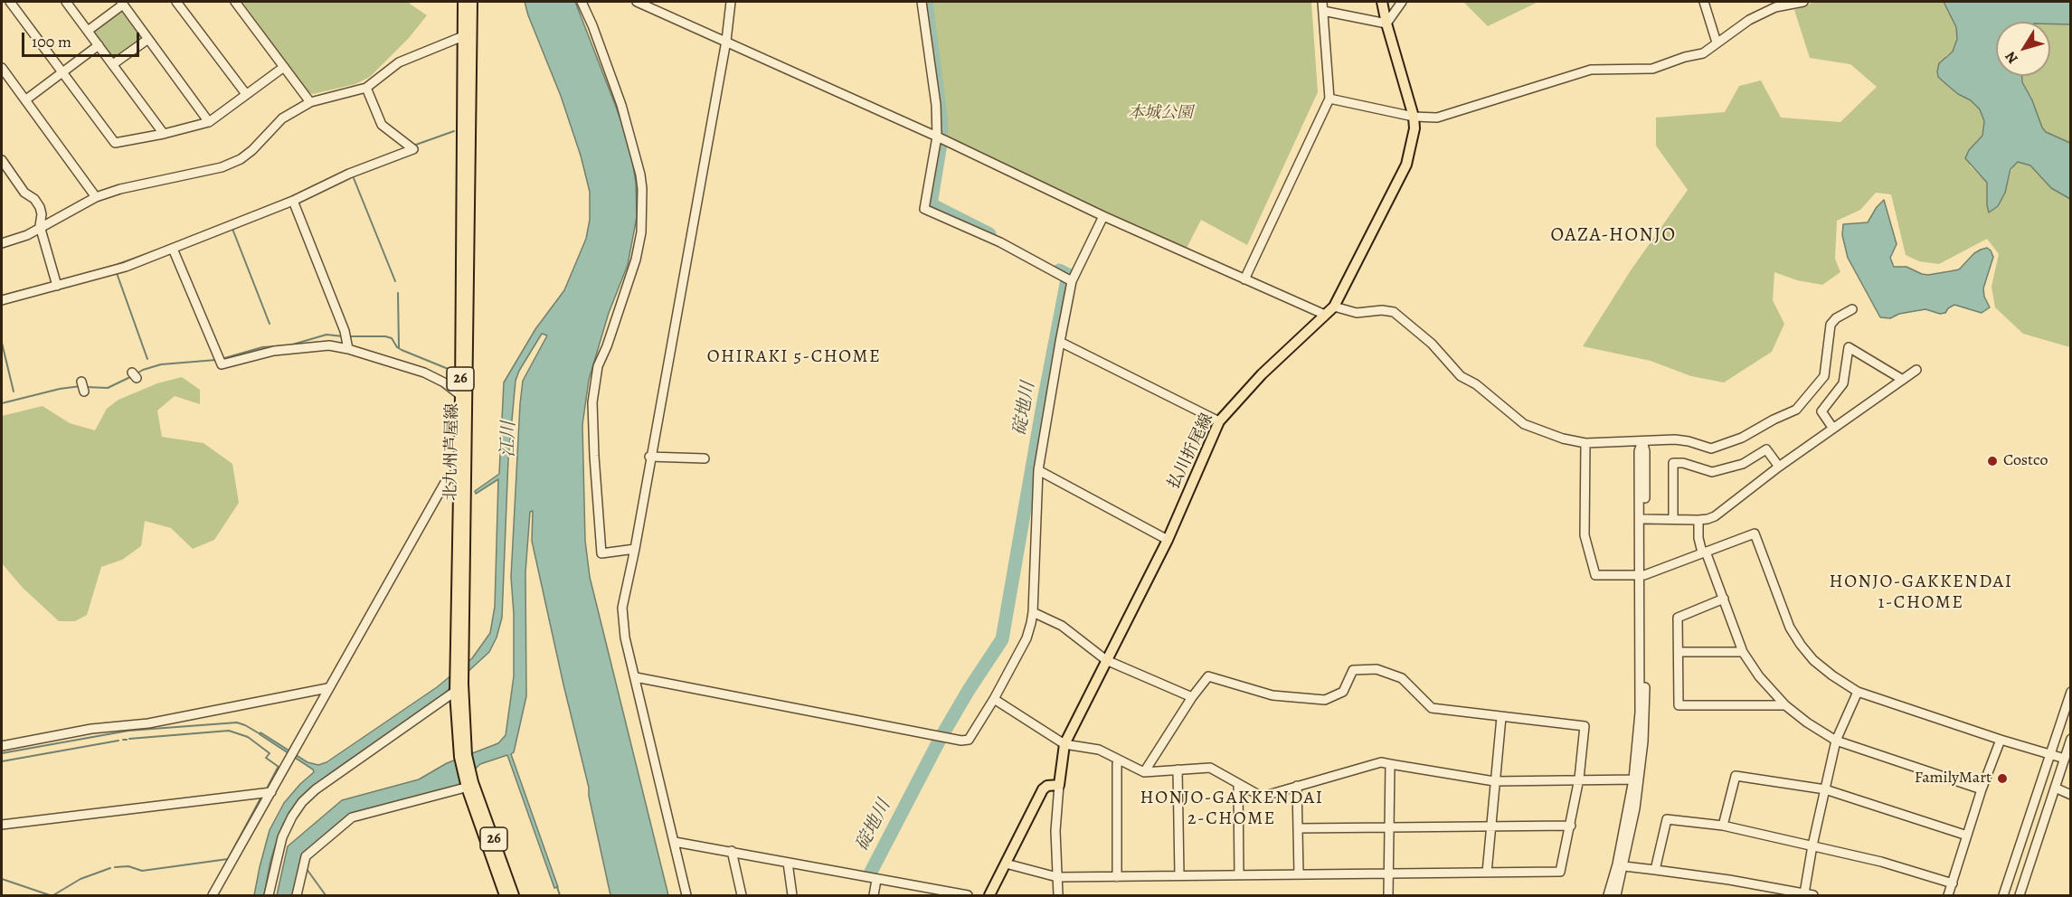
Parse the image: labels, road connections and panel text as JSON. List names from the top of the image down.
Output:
{
  "streets": {
    "main road": ["26", "払川折尾線", "北九州芦屋線"]
  },
  "districts": [
    "OAZA-HONJO",
    "OHIRAKI 5-CHOME",
    "HONJO-GAKKENDAI 1-CHOME",
    "HONJO-GAKKENDAI 2-CHOME"
  ],
  "water": ["碇地川", "江川"],
  "parks": ["本城公園"],
  "places": ["Costco", "FamilyMart"],
  "scale_bar": "100 m",
  "north": "bottom left"
}
